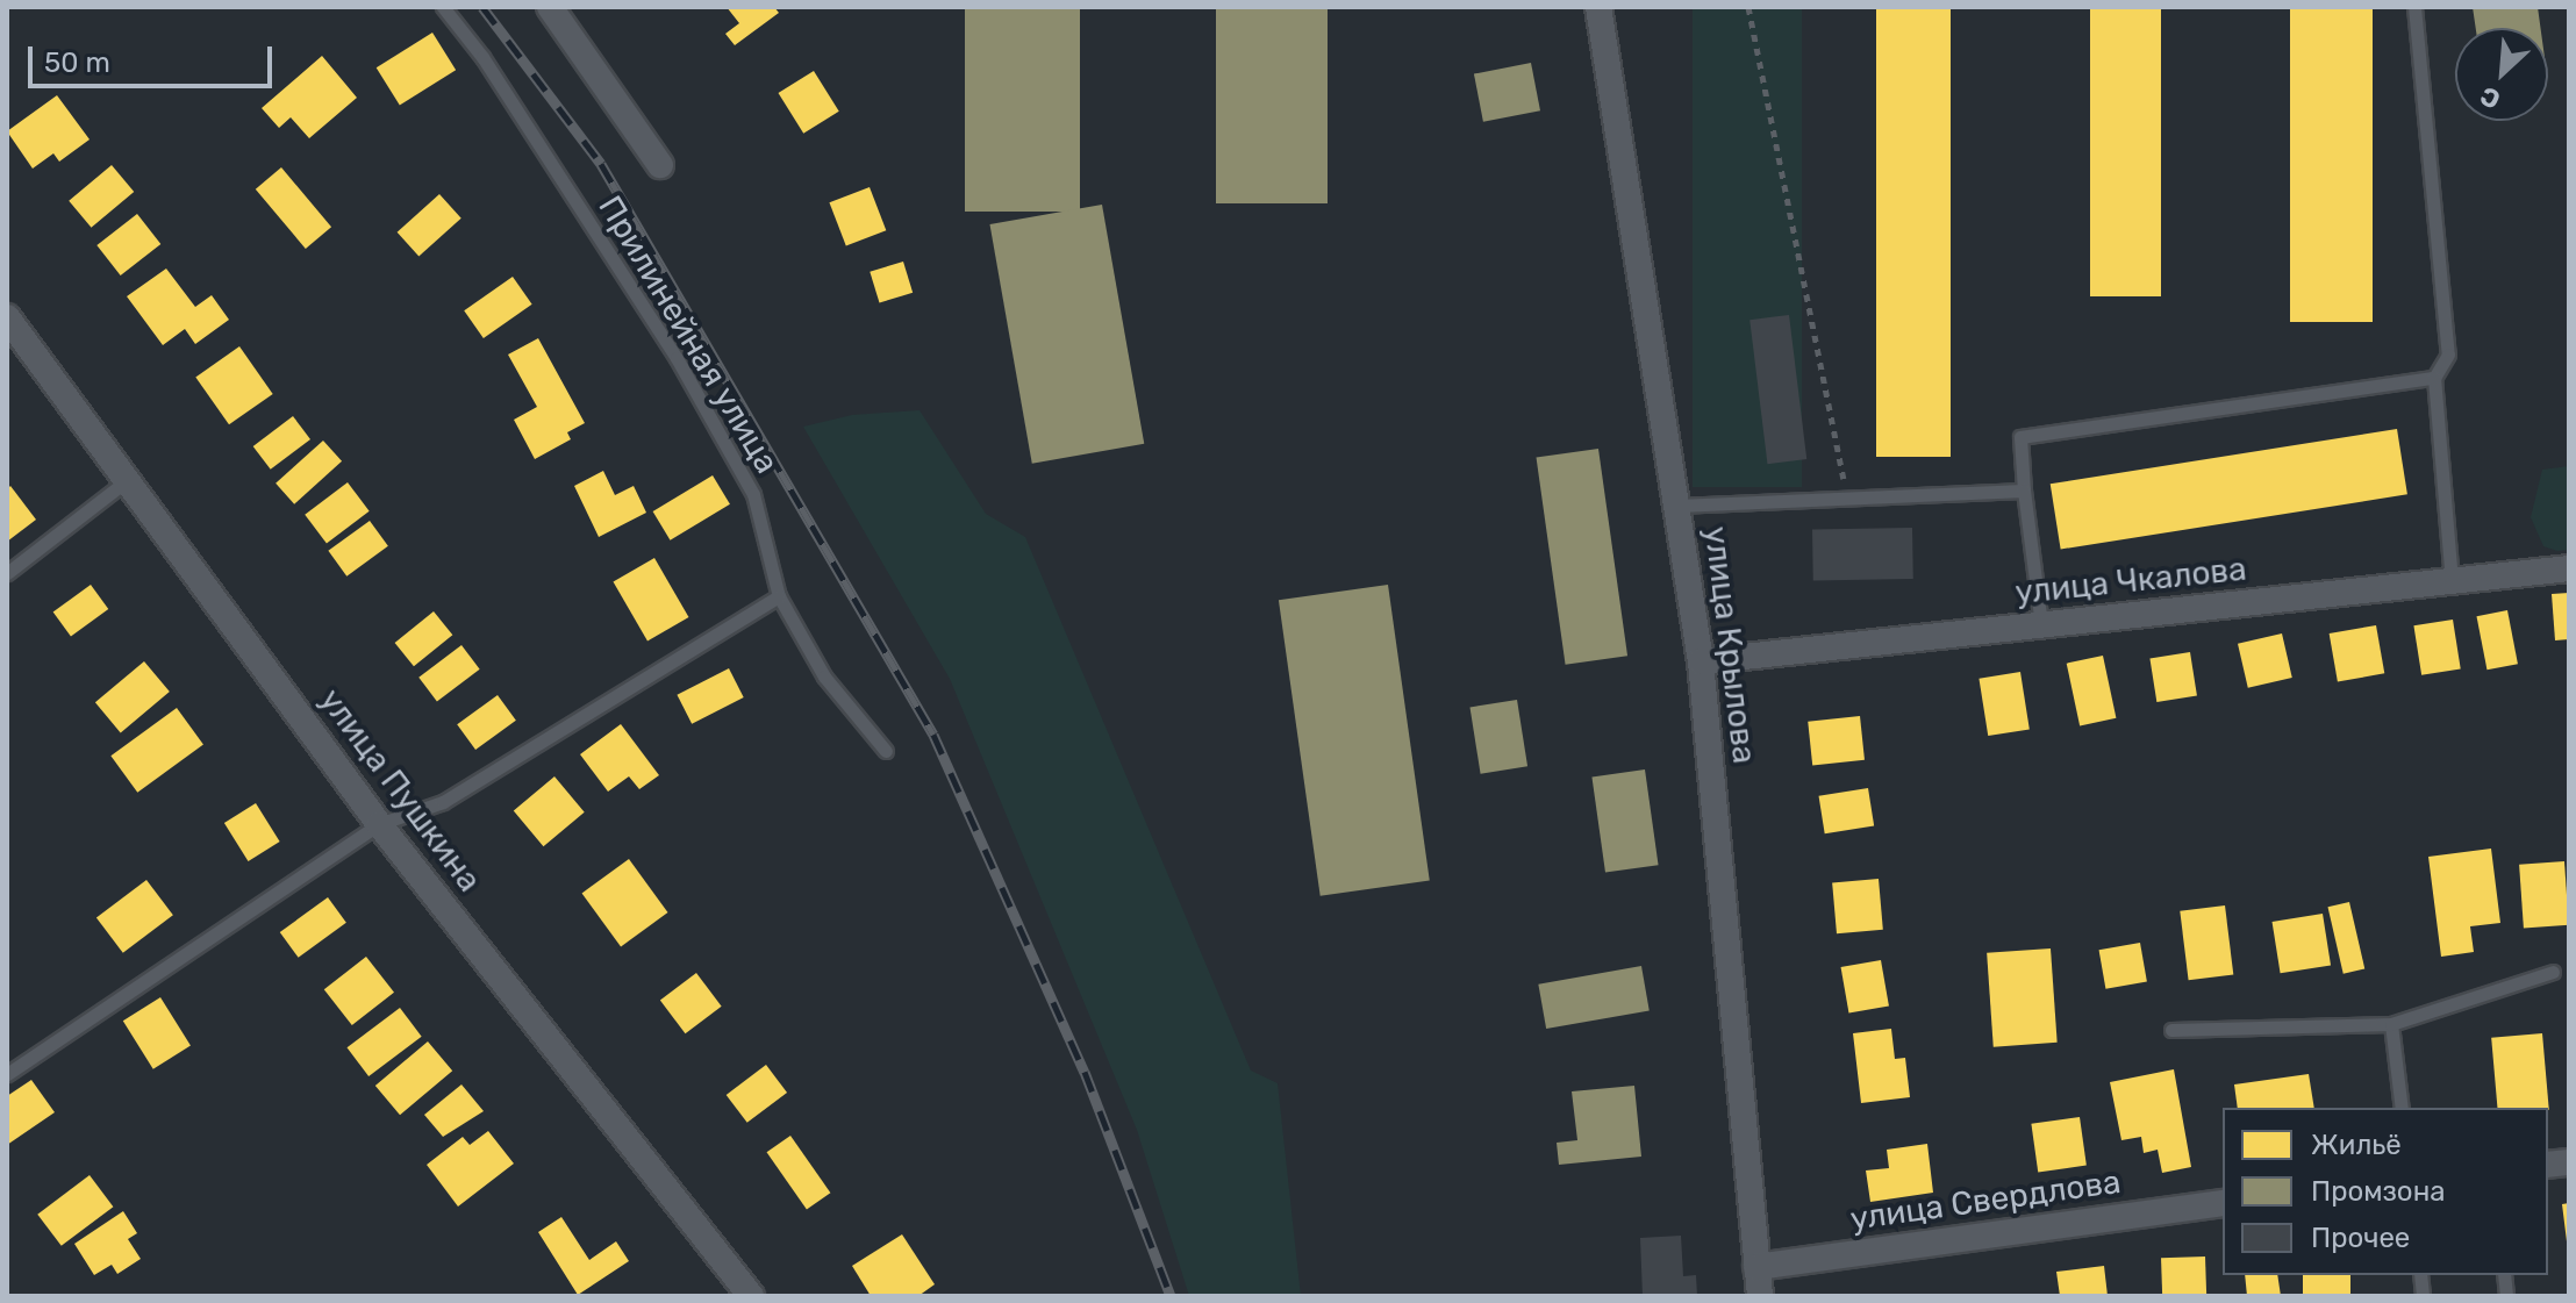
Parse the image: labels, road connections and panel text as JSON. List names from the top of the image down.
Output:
{
  "streets": {
    "street": [
      "улица Чкалова",
      "улица Крылова",
      "улица Пушкина",
      "улица Свердлова"
    ],
    "lane": ["Прилинейная улица"]
  },
  "crossings": [
    ["улица Чкалова", "улица Крылова"],
    ["улица Крылова", "улица Свердлова"]
  ],
  "legend": ["Жильё", "Промзона", "Прочее"],
  "scale_bar": "50 m",
  "north": "bottom left"
}
